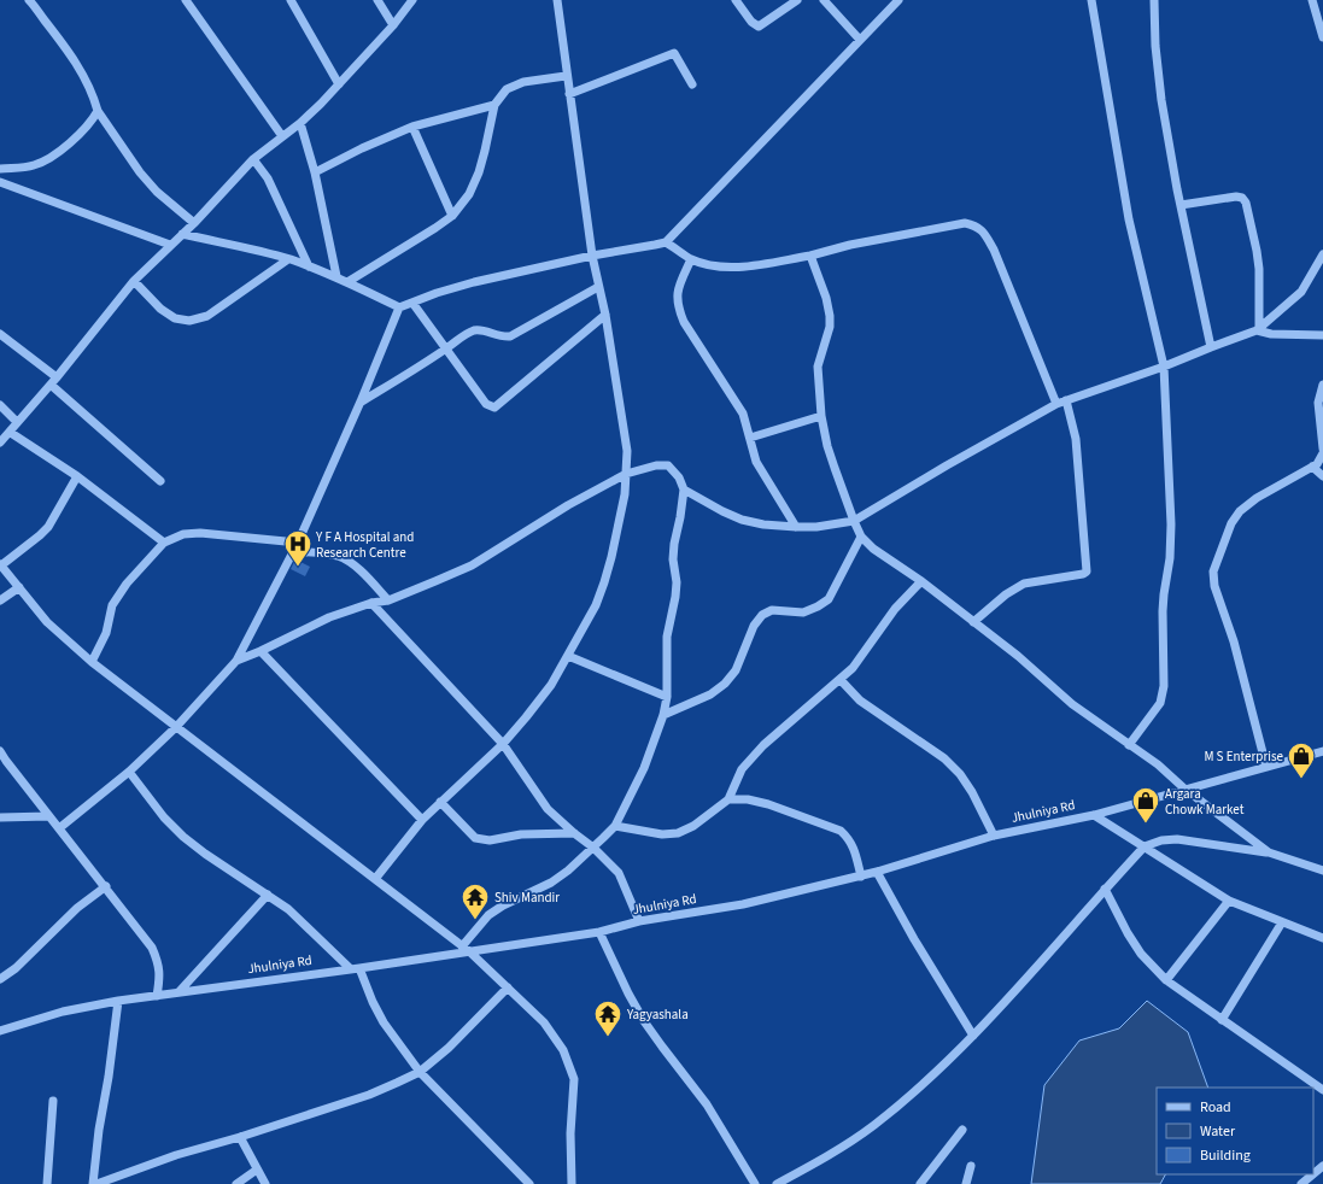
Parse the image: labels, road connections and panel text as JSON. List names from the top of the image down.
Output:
{
  "streets": {
    "street": ["Jhulniya Rd"]
  },
  "places": {
    "hospital": ["Y F A Hospital and Research Centre"],
    "shop": ["M S Enterprise", "Argara Chowk Market"],
    "temple": ["Shiv Mandir", "Yagyashala"]
  },
  "legend": ["Road", "Water", "Building"]
}
